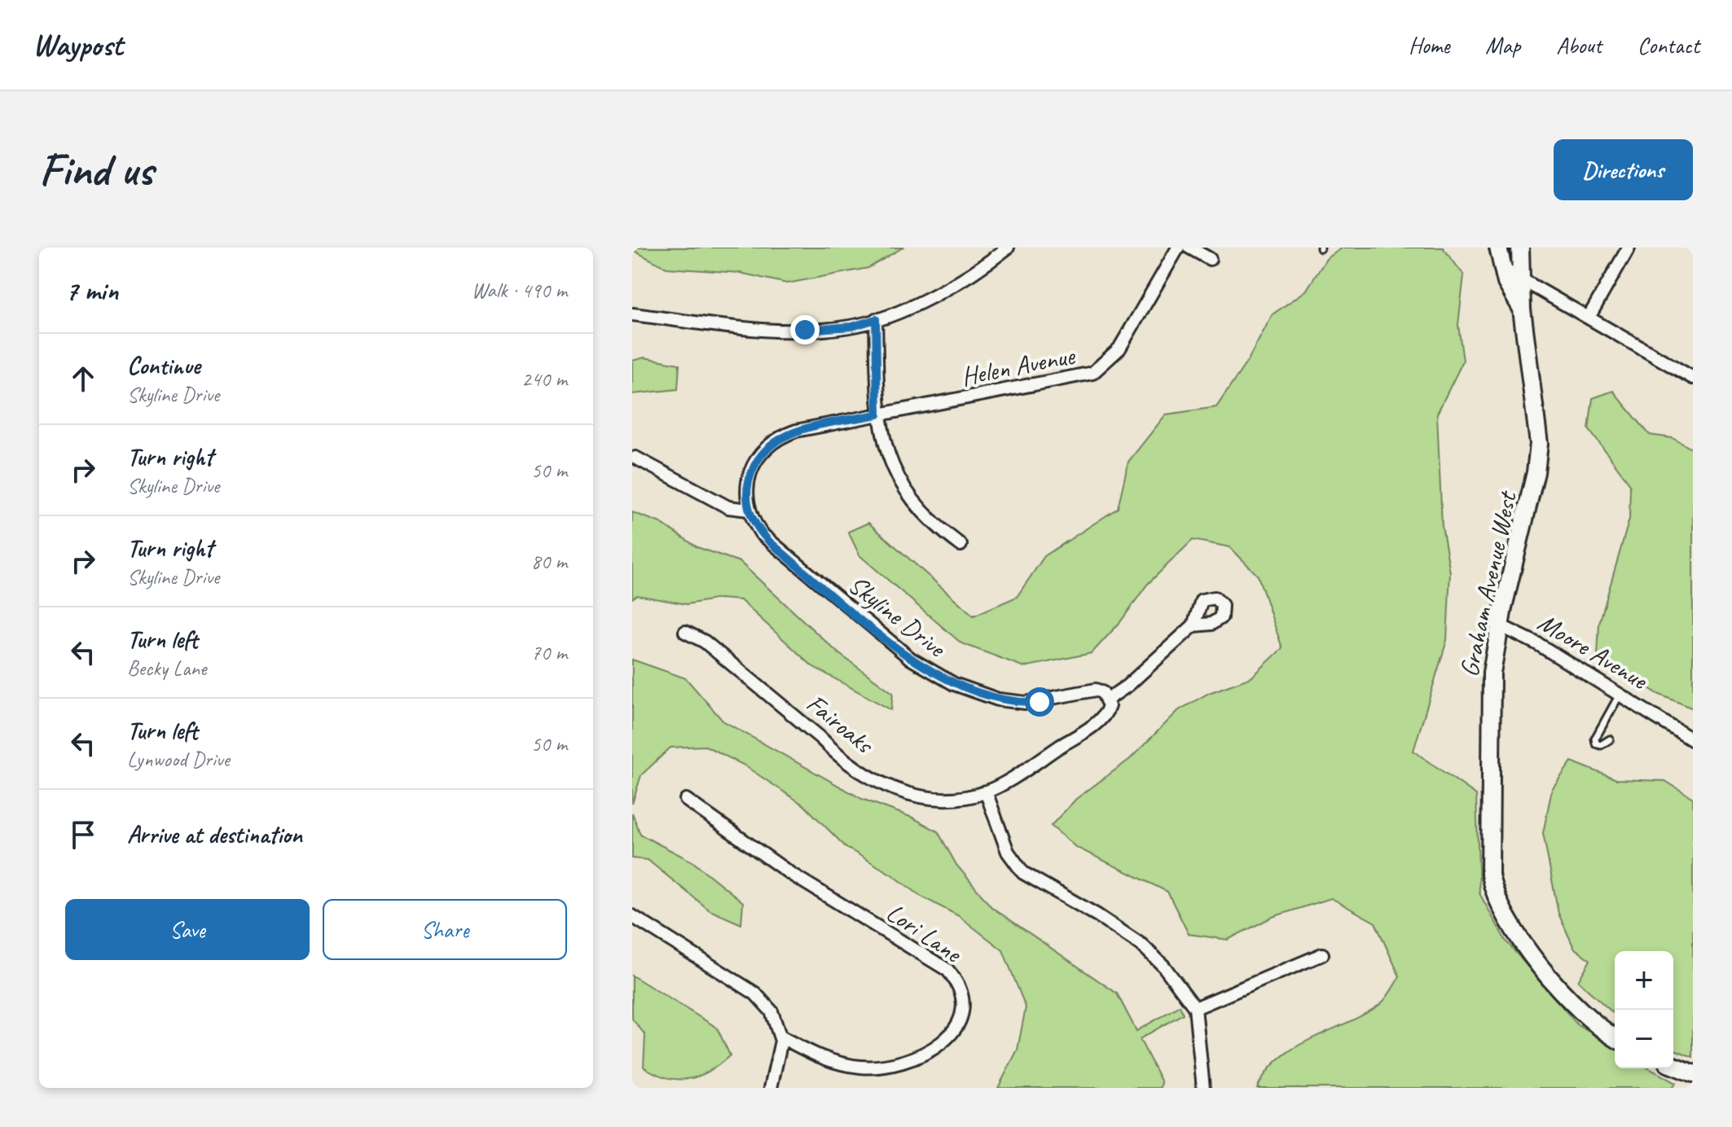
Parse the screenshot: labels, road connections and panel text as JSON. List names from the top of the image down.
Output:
{
  "streets": {
    "street": [
      "Helen Avenue",
      "Graham Avenue West",
      "Skyline Drive",
      "Moore Avenue",
      "Fairoaks",
      "Lori Lane"
    ]
  },
  "crossings": [
    ["Graham Avenue West", "Moore Avenue"]
  ],
  "page": {
    "header": "Waypost",
    "nav": [
      "Home",
      "Map",
      "About",
      "Contact"
    ],
    "buttons": [
      "Directions",
      ["Save", "Share"]
    ],
    "title": "Find us",
    "heading": ["7 min", "Walk · 490 m"],
    "list": [
      ["Continue", "Skyline Drive", "240 m"],
      ["Turn right", "Skyline Drive", "50 m"],
      ["Turn right", "Skyline Drive", "80 m"],
      ["Turn left", "Becky Lane", "70 m"],
      ["Turn left", "Lynwood Drive", "50 m"],
      "Arrive at destination"
    ],
    "map_buttons": ["+", "−"]
  }
}
